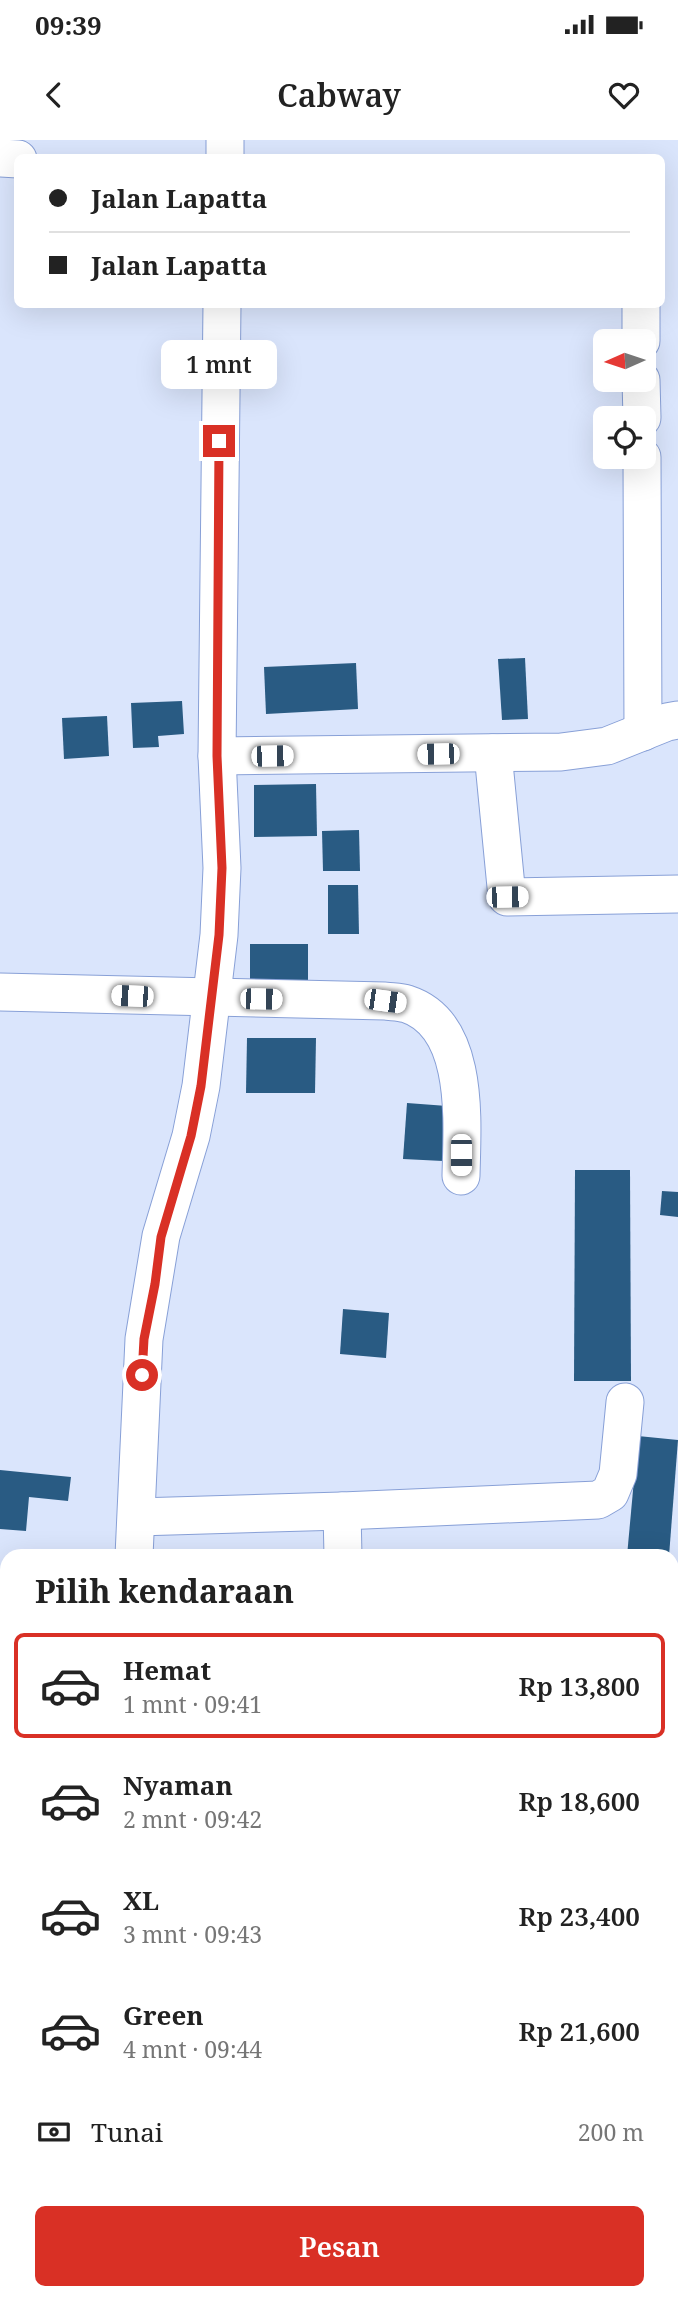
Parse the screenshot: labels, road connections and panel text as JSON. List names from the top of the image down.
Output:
{
  "north": "left",
  "page": {
    "status": "09:39",
    "header": "Cabway",
    "banner": ["Jalan Lapatta", "Jalan Lapatta"],
    "bubble": "1 mnt",
    "heading": "Pilih kendaraan",
    "list": [
      {
        "name": "Hemat",
        "note": "1 mnt · 09:41",
        "value": "Rp 13,800"
      },
      {
        "name": "Nyaman",
        "note": "2 mnt · 09:42",
        "value": "Rp 18,600"
      },
      {
        "name": "XL",
        "note": "3 mnt · 09:43",
        "value": "Rp 23,400"
      },
      {
        "name": "Green",
        "note": "4 mnt · 09:44",
        "value": "Rp 21,600"
      }
    ],
    "pay": ["Tunai", "200 m"],
    "buttons": "Pesan"
  }
}
